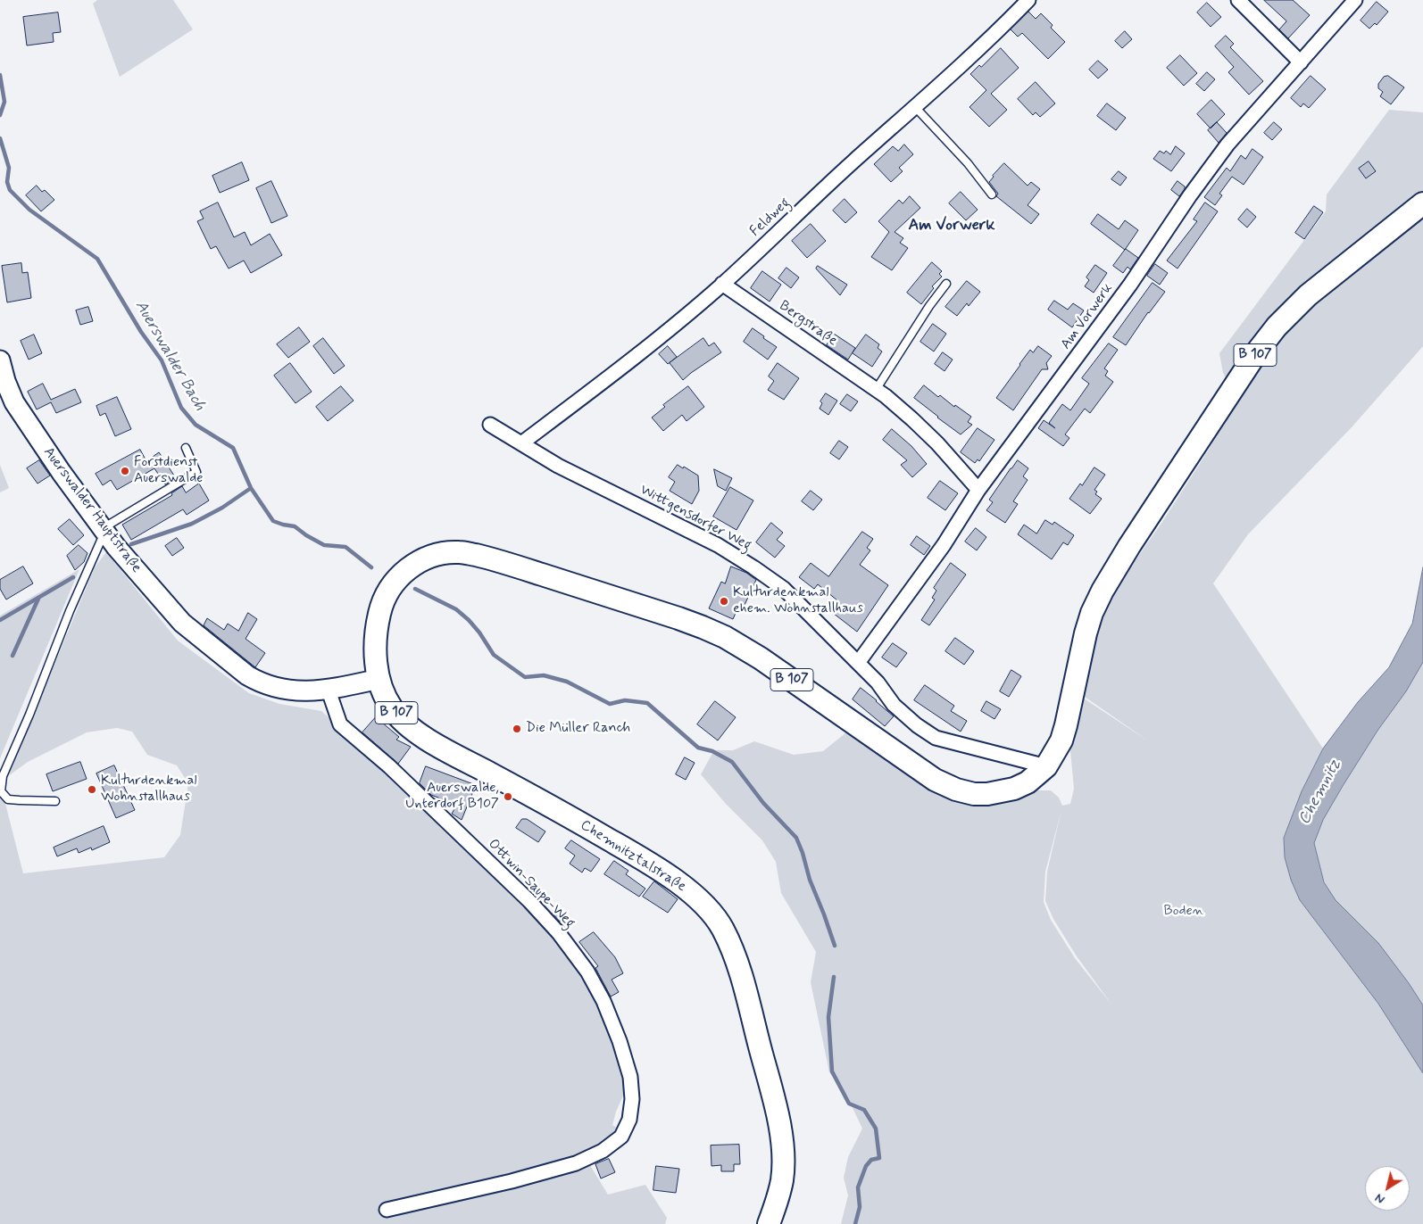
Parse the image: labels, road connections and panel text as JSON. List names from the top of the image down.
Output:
{
  "streets": {
    "main road": ["B 107", "Auerswalder Hauptstraße", "Chemnitztalstraße"],
    "street": [
      "Feldweg",
      "Am Vorwerk",
      "Bergstraße",
      "Wittgensdorfer Weg",
      "Ottwin-Saupe-Weg"
    ]
  },
  "crossings": [
    ["Feldweg", "Bergstraße"],
    ["Feldweg", "Wittgensdorfer Weg"],
    ["Am Vorwerk", "Bergstraße"],
    ["Am Vorwerk", "Wittgensdorfer Weg"],
    ["B 107", "Auerswalder Hauptstraße"],
    ["B 107", "Wittgensdorfer Weg"],
    ["B 107", "Chemnitztalstraße"],
    ["Auerswalder Hauptstraße", "Chemnitztalstraße"],
    ["Auerswalder Hauptstraße", "Ottwin-Saupe-Weg"]
  ],
  "districts": ["Am Vorwerk"],
  "water": ["Auerswalder Bach", "Chemnitz"],
  "parks": ["Boden"],
  "places": [
    "Forstdienst Auerswalde",
    "Kulturdenkmal ehem. Wohnstallhaus",
    "Die Müller Ranch",
    "Kulturdenkmal Wohnstallhaus",
    "Auerswalde, Unterdorf B107"
  ],
  "north": "bottom left"
}
